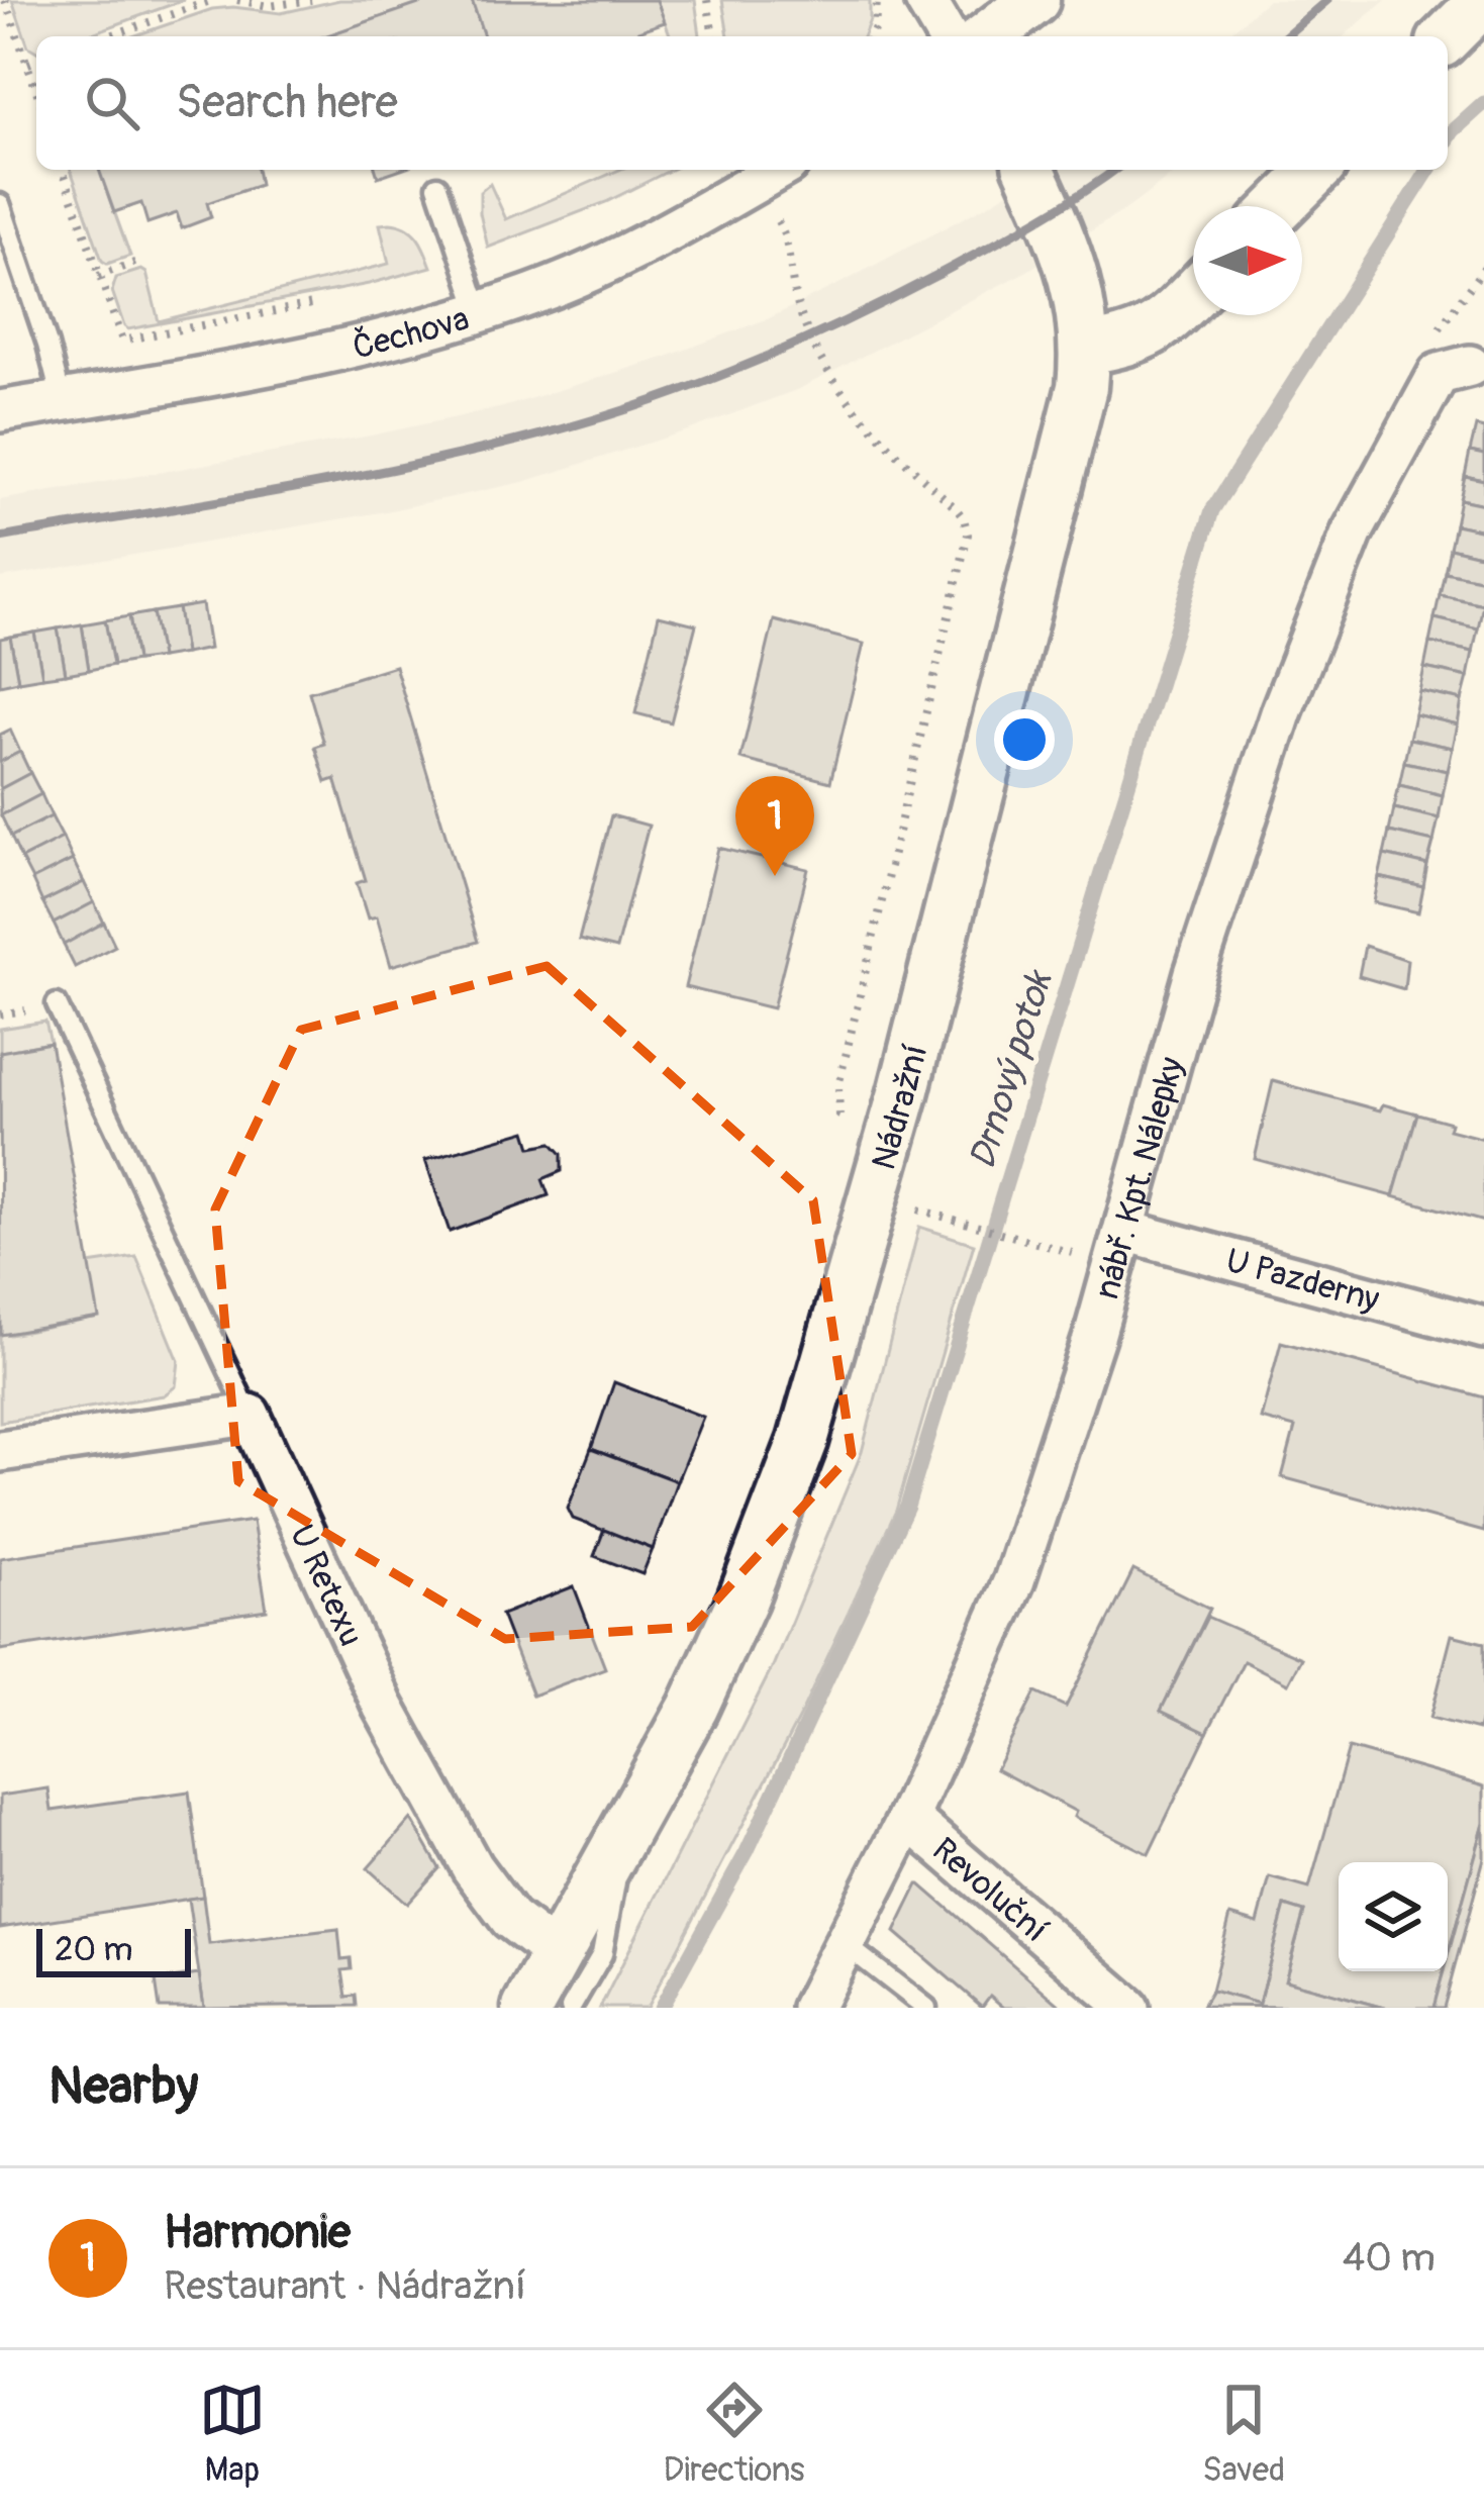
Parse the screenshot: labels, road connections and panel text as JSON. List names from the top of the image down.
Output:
{
  "streets": {
    "street": [
      "Čechova",
      "Nádražní",
      "nábř. Kpt. Nálepky",
      "U Pazderny",
      "U Retexu",
      "Revoluční"
    ]
  },
  "crossings": [
    ["Nádražní", "U Retexu"],
    ["nábř. Kpt. Nálepky", "U Pazderny"],
    ["nábř. Kpt. Nálepky", "Revoluční"]
  ],
  "water": ["Drnový potok"],
  "scale_bar": "20 m",
  "north": "right",
  "page": {
    "search": "Search here",
    "pins": "1",
    "scale": "20 m",
    "heading": "Nearby",
    "list": [
      {
        "mark": "1",
        "name": "Harmonie",
        "note": "Restaurant · Nádražní",
        "value": "40 m"
      }
    ],
    "nav": ["Map", "Directions", "Saved"]
  }
}
